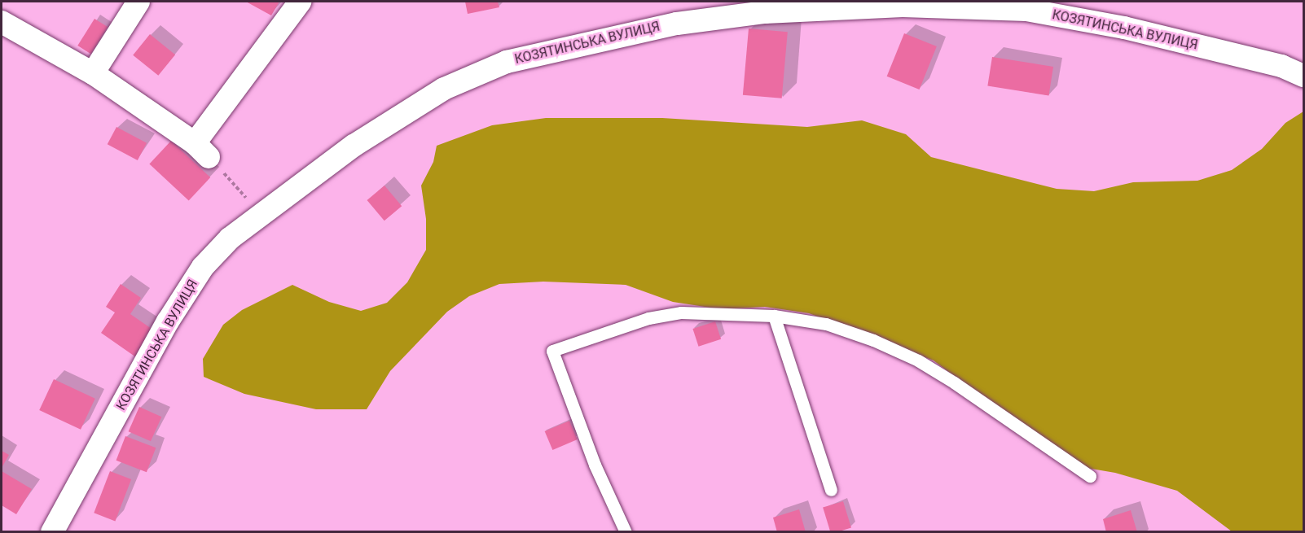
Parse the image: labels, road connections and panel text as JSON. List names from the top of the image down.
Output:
{
  "streets": {
    "street": ["КОЗЯТИНСЬКА ВУЛИЦЯ"]
  }
}
